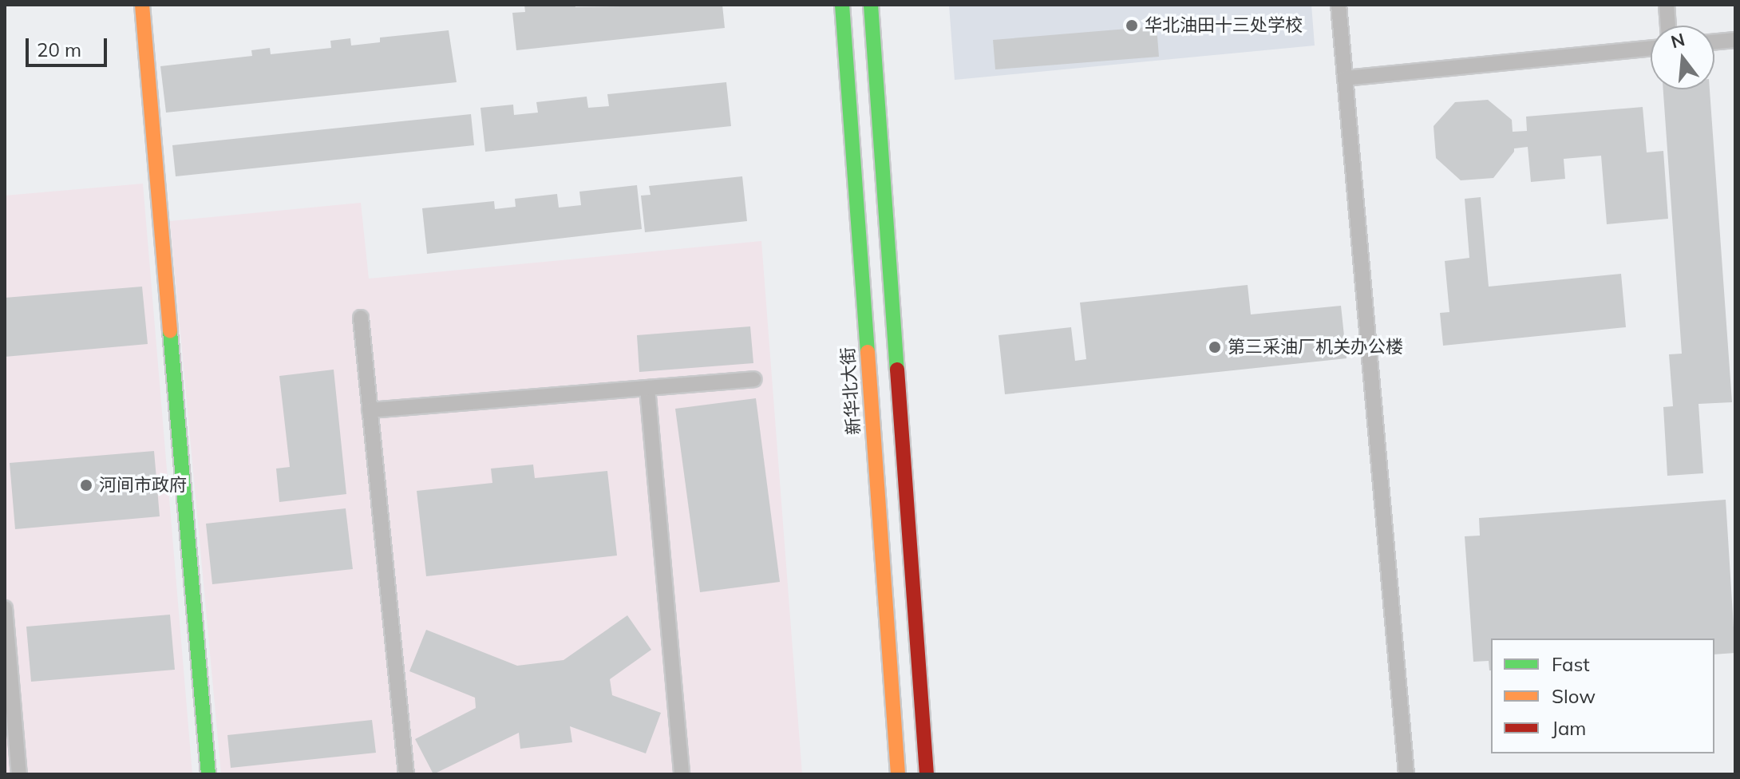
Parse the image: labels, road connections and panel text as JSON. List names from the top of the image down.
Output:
{
  "streets": {
    "main road": ["新华北大街"]
  },
  "places": ["华北油田十三处学校", "第三采油厂机关办公楼", "河间市政府"],
  "legend": ["Fast", "Slow", "Jam"],
  "scale_bar": "20 m",
  "north": "top"
}
